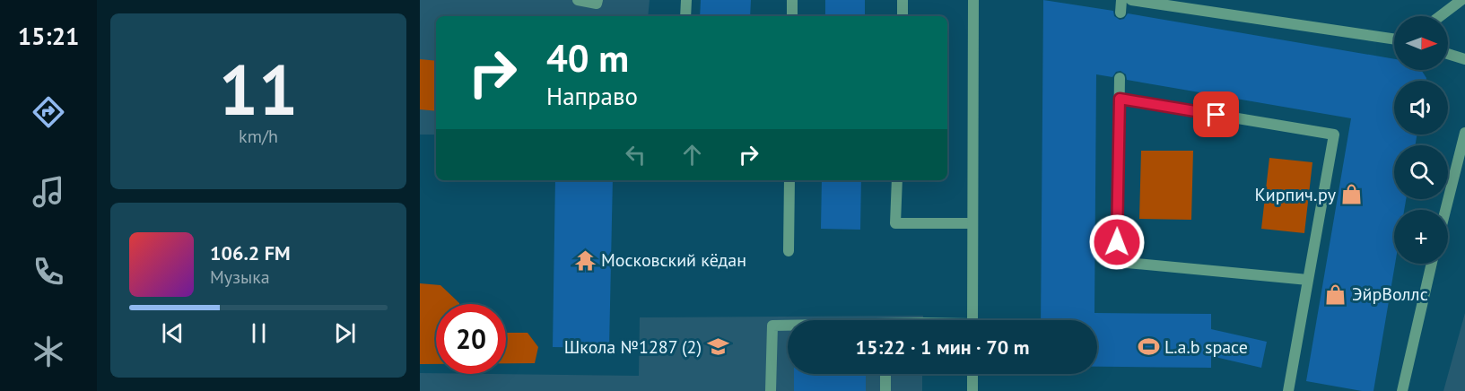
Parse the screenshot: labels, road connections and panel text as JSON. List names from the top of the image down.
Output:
{
  "places": {
    "shop": ["Кирпич.ру", "ЭйрВоллс"],
    "temple": ["Московский кёдан"],
    "school or university": ["Школа №1287 (2)"],
    "sports": ["L.a.b space"]
  },
  "north": "right",
  "page": {
    "tabs": "15:21",
    "tile": ["11", "km/h"],
    "map_buttons": "+",
    "turn": ["40 m", "Направо"],
    "song": ["106.2 FM", "Музыка"],
    "limit": "20",
    "trip": "15:22 · 1 мин · 70 m"
  }
}
